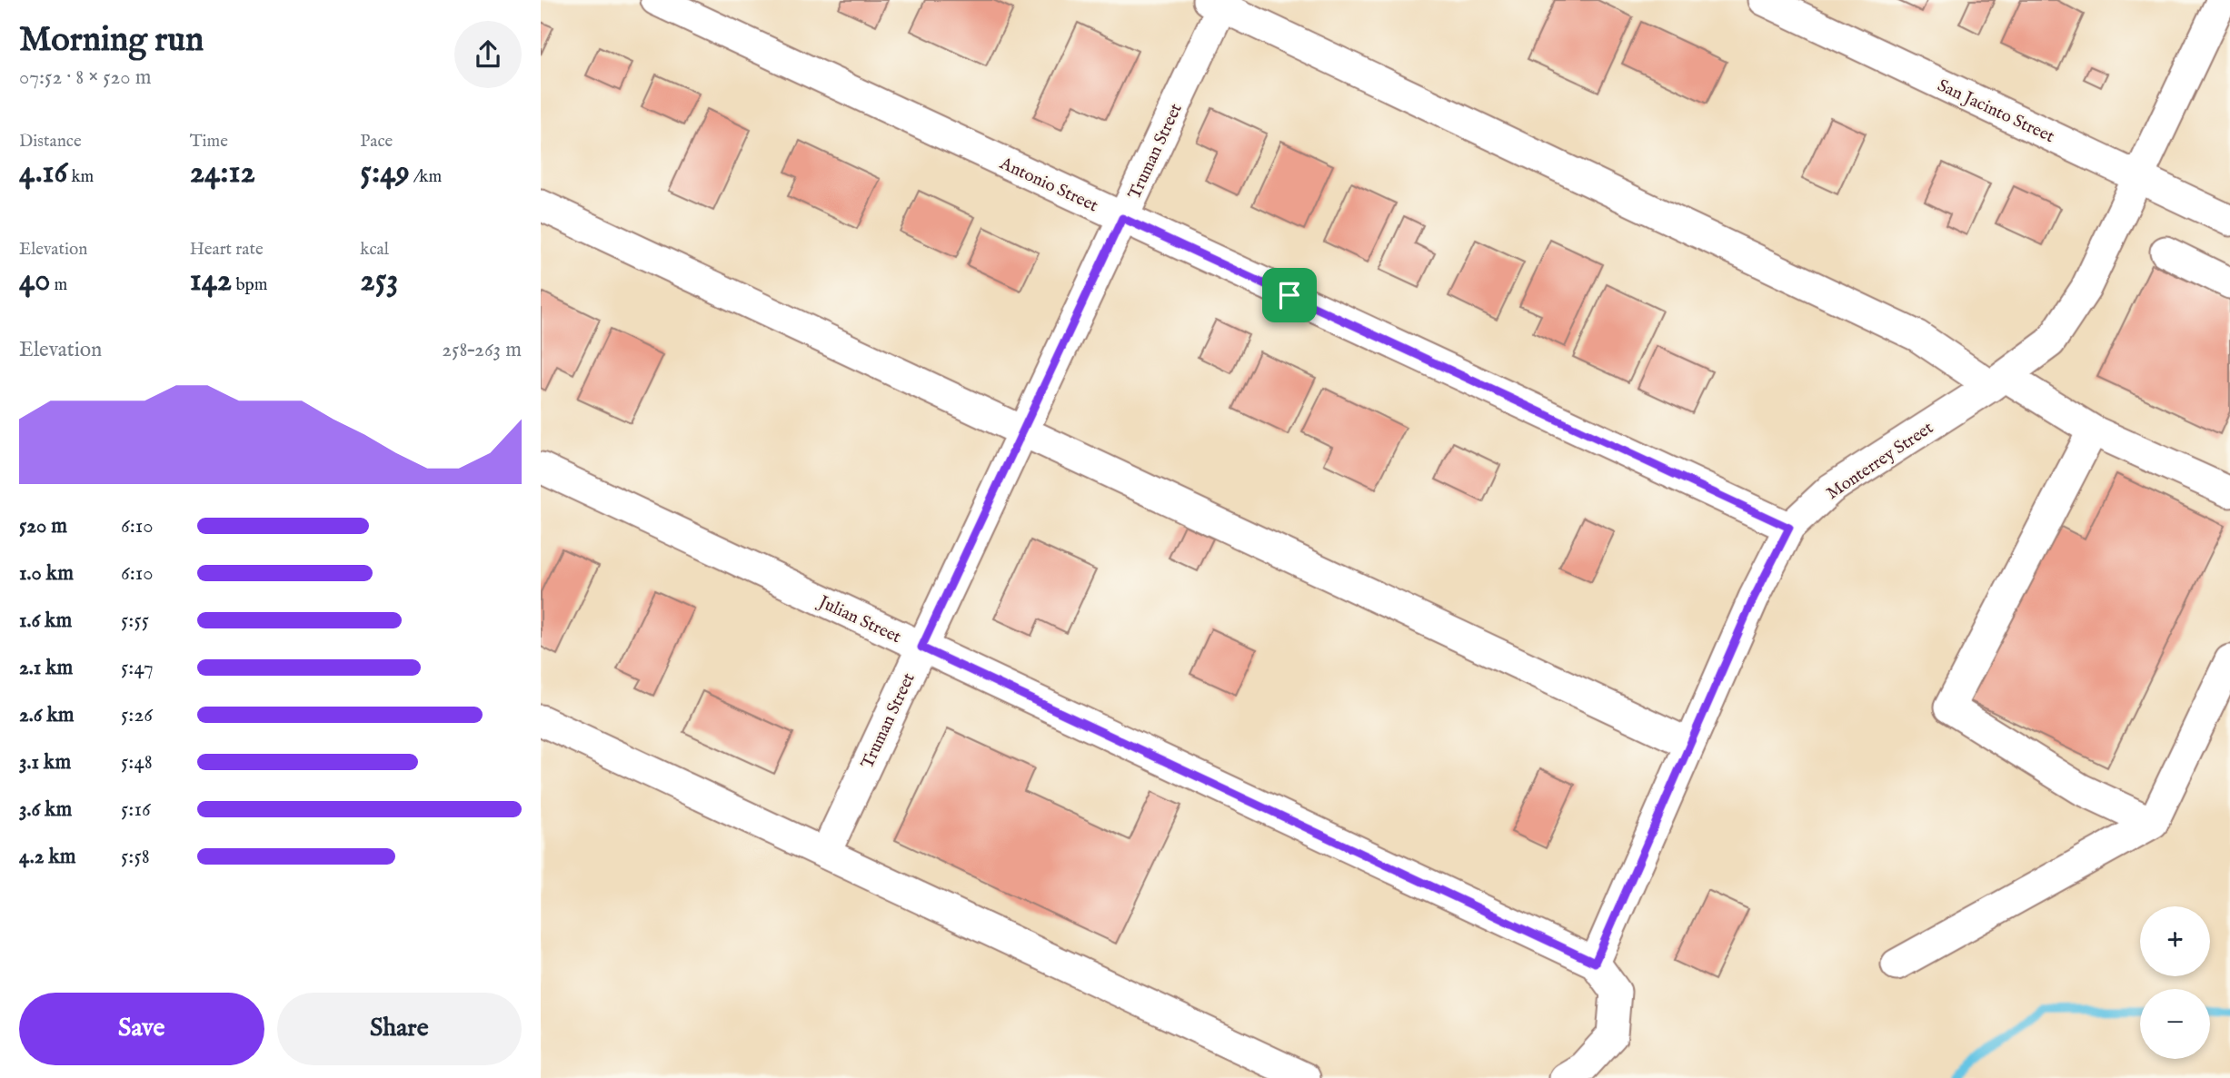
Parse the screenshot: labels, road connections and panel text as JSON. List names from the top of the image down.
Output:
{
  "streets": {
    "street": [
      "San Jacinto Street",
      "Truman Street",
      "Antonio Street",
      "Monterrey Street",
      "Julian Street"
    ]
  },
  "crossings": [
    ["San Jacinto Street", "Monterrey Street"],
    ["Truman Street", "Antonio Street"],
    ["Truman Street", "Julian Street"],
    ["Antonio Street", "Monterrey Street"],
    ["Monterrey Street", "Julian Street"]
  ],
  "page": {
    "heading": ["Morning run", "07:52 · 8 × 520 m"],
    "stats": [
      ["Distance", "4.16 km"],
      ["Time", "24:12"],
      ["Pace", "5:49 /km"],
      ["Elevation", "40 m"],
      ["Heart rate", "142 bpm"],
      ["kcal", "253"]
    ],
    "chart": ["Elevation", "258–263 m"],
    "list": [
      {
        "name": "520 m",
        "note": "6:10"
      },
      {
        "name": "1.0 km",
        "note": "6:10"
      },
      {
        "name": "1.6 km",
        "note": "5:55"
      },
      {
        "name": "2.1 km",
        "note": "5:47"
      },
      {
        "name": "2.6 km",
        "note": "5:26"
      },
      {
        "name": "3.1 km",
        "note": "5:48"
      },
      {
        "name": "3.6 km",
        "note": "5:16"
      },
      {
        "name": "4.2 km",
        "note": "5:58"
      }
    ],
    "map_buttons": ["+", "−"],
    "buttons": ["Save", "Share"]
  }
}
